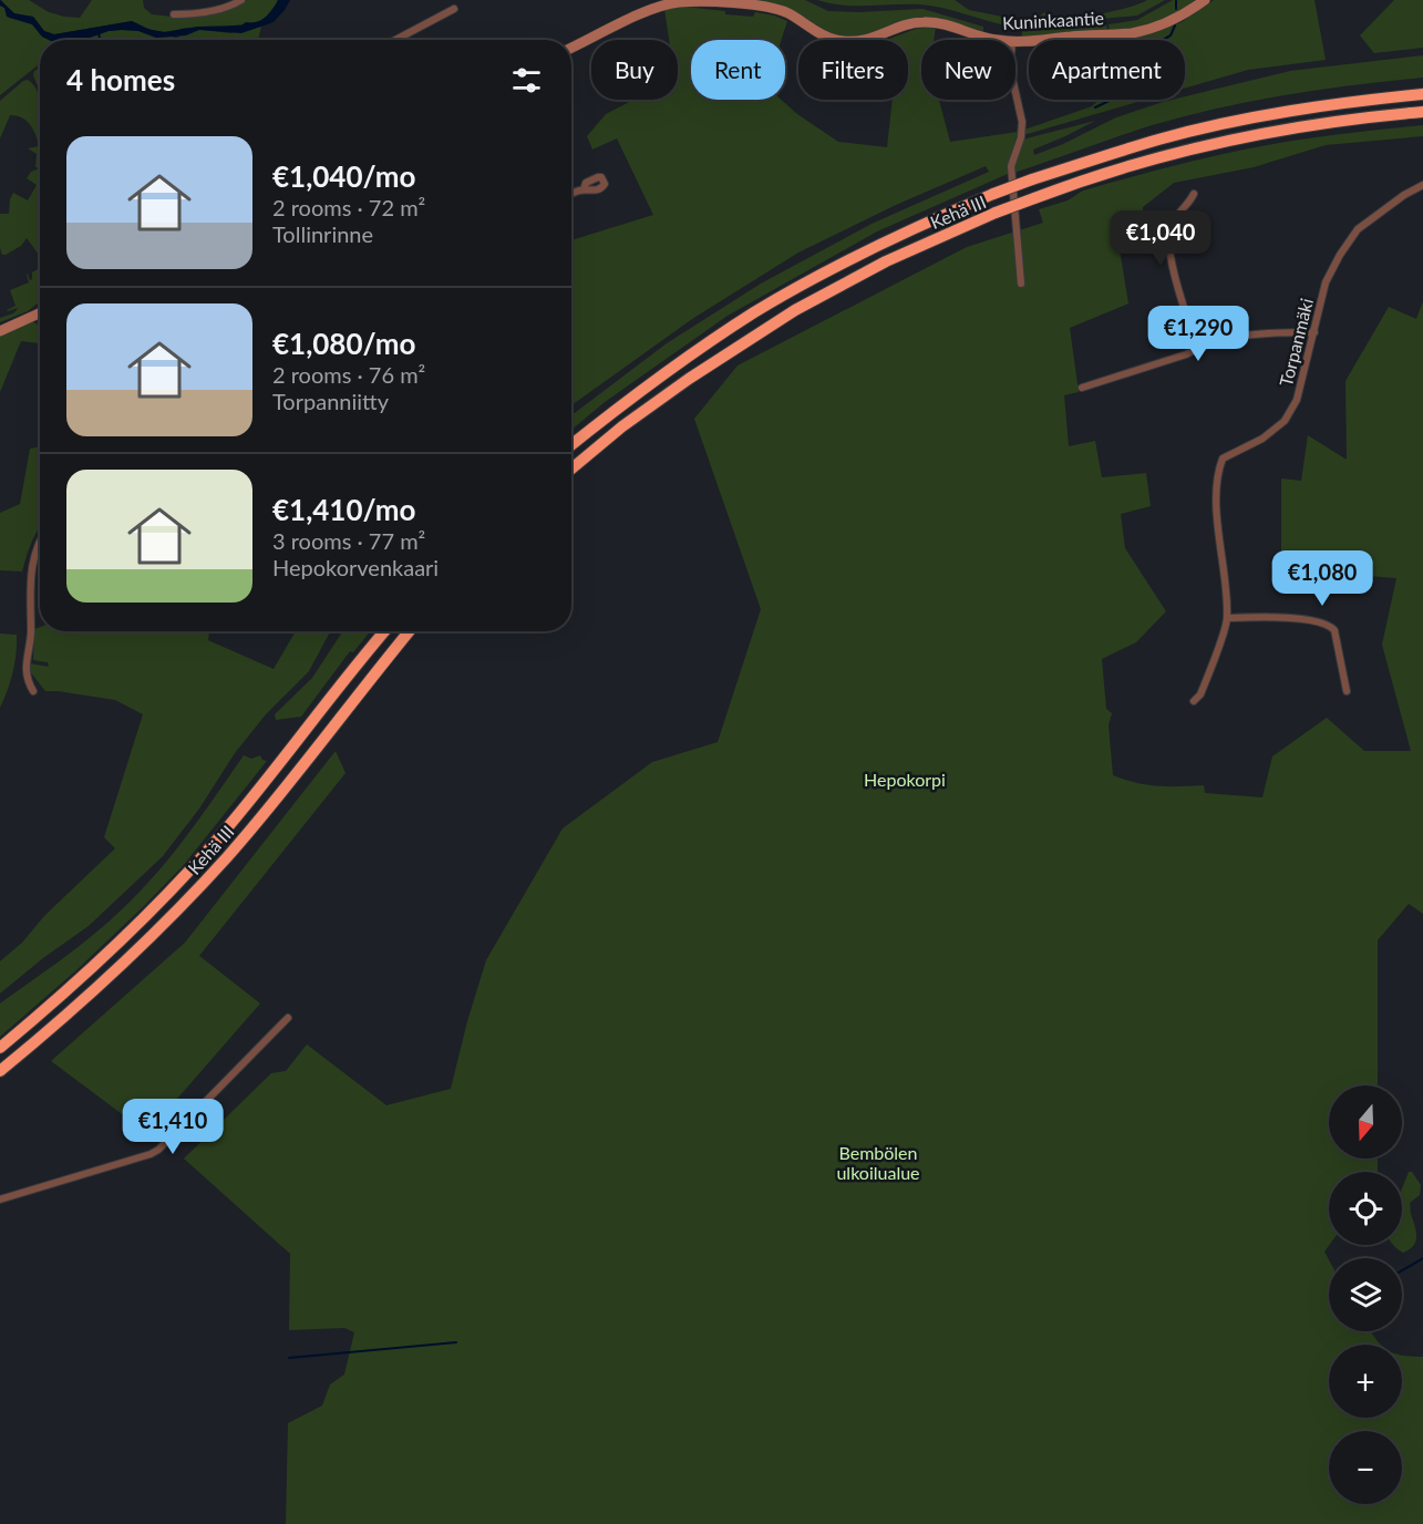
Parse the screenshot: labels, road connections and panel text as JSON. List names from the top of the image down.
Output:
{
  "streets": {
    "highway": ["Kehä III"],
    "main road": ["Kuninkaantie"],
    "street": ["Torpanmäki"]
  },
  "parks": ["Hepokorpi", "Bembölen ulkoilualue"],
  "north": "bottom",
  "page": {
    "chip": [
      "Buy",
      "Rent",
      "Filters",
      "New",
      "Apartment"
    ],
    "heading": "4 homes",
    "list": [
      {
        "name": "€1,040/mo",
        "note": "2 rooms · 72 m² · Tollinrinne"
      },
      {
        "name": "€1,080/mo",
        "note": "2 rooms · 76 m² · Torpanniitty"
      },
      {
        "name": "€1,410/mo",
        "note": "3 rooms · 77 m² · Hepokorvenkaari"
      }
    ],
    "price": [
      "€1,040",
      "€1,290",
      "€1,080",
      "€1,410"
    ],
    "map_buttons": ["+", "−"]
  }
}
